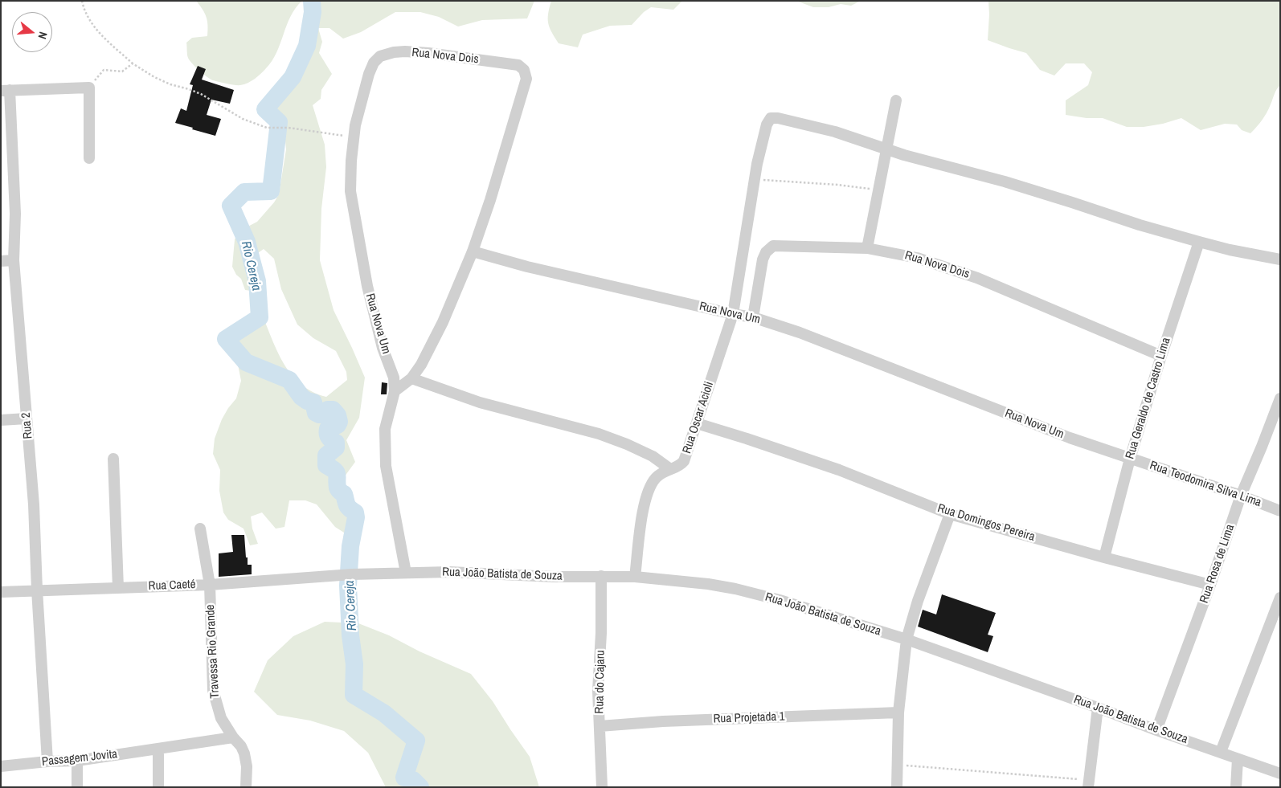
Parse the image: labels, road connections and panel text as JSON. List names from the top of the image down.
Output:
{
  "streets": {
    "street": [
      "Rua Nova Dois",
      "Rua Nova Um",
      "Rua Geraldo de Castro Lima",
      "Rua Oscar Acioli",
      "Rua 2",
      "Rua Teodomira Silva Lima",
      "Rua Domingos Pereira",
      "Rua Rosa de Lima",
      "Rua João Batista de Souza",
      "Rua Caeté",
      "Travessa Rio Grande",
      "Rua do Cajaru",
      "Rua Projetada 1",
      "Passagem Jovita"
    ]
  },
  "crossings": [
    ["Rua Nova Dois", "Rua Nova Um"],
    ["Rua Nova Dois", "Rua Geraldo de Castro Lima"],
    ["Rua Nova Um", "Rua Geraldo de Castro Lima"],
    ["Rua Nova Um", "Rua Oscar Acioli"],
    ["Rua Nova Um", "Rua Teodomira Silva Lima"],
    ["Rua Nova Um", "Rua João Batista de Souza"],
    ["Rua Geraldo de Castro Lima", "Rua Teodomira Silva Lima"],
    ["Rua Geraldo de Castro Lima", "Rua Domingos Pereira"],
    ["Rua Oscar Acioli", "Rua Domingos Pereira"],
    ["Rua Oscar Acioli", "Rua João Batista de Souza"],
    ["Rua 2", "Rua Caeté"],
    ["Rua 2", "Passagem Jovita"],
    ["Rua Teodomira Silva Lima", "Rua Rosa de Lima"],
    ["Rua Domingos Pereira", "Rua Rosa de Lima"],
    ["Rua Rosa de Lima", "Rua João Batista de Souza"],
    ["Rua João Batista de Souza", "Rua Caeté"],
    ["Rua João Batista de Souza", "Rua do Cajaru"],
    ["Rua Caeté", "Travessa Rio Grande"],
    ["Travessa Rio Grande", "Passagem Jovita"],
    ["Rua do Cajaru", "Rua Projetada 1"]
  ],
  "water": ["Rio Cereja"],
  "north": "right"
}
